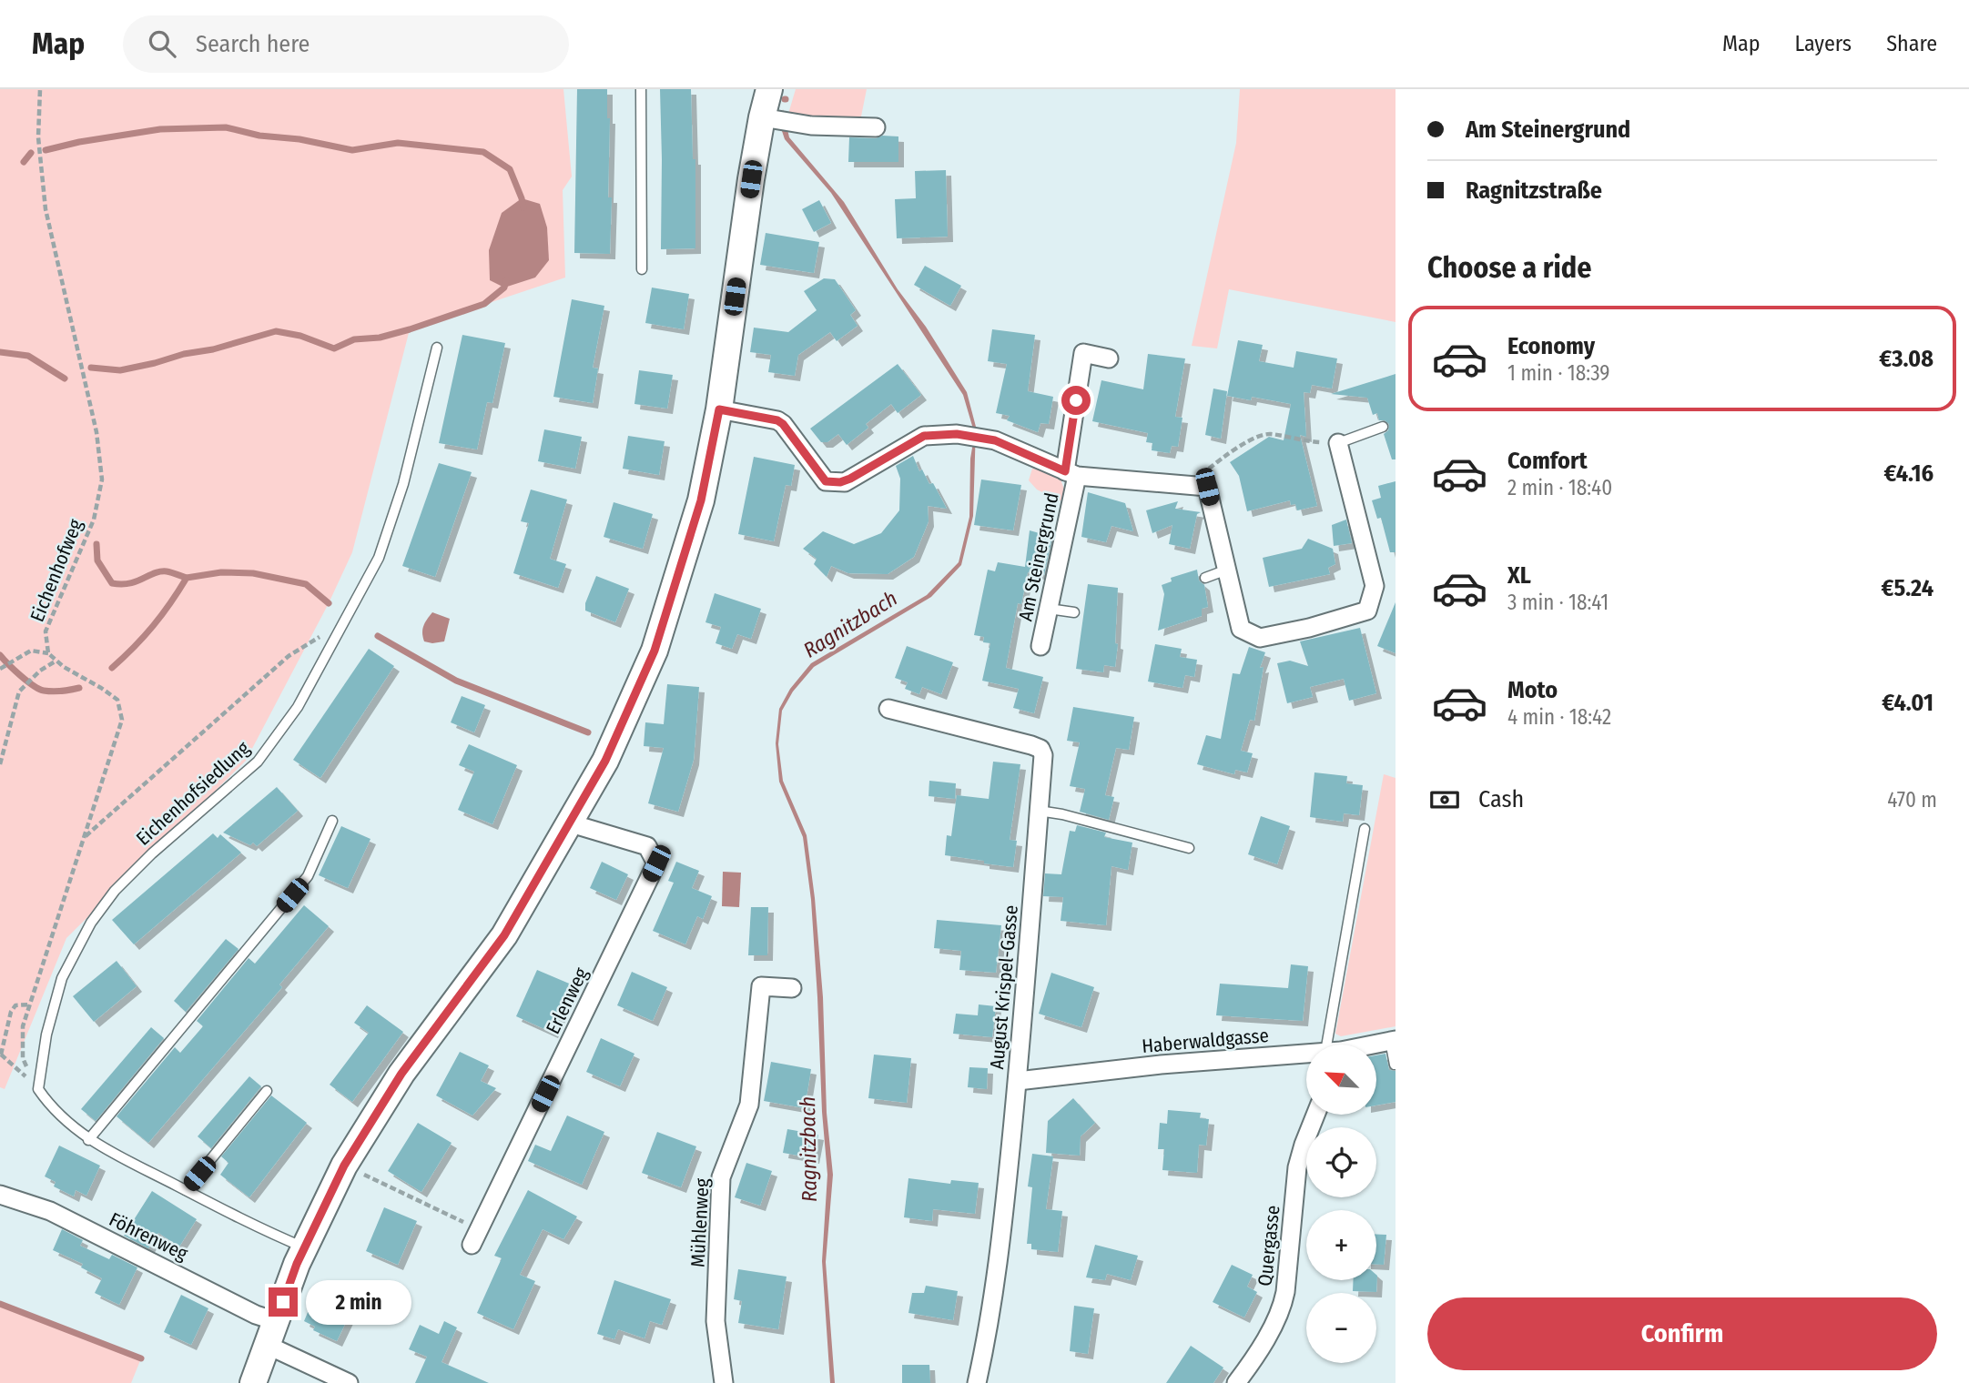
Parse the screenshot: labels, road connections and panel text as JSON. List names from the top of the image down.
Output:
{
  "streets": {
    "street": [
      "Am Steinergrund",
      "August Krispel-Gasse",
      "Erlenweg",
      "Haberwaldgasse",
      "Mühlenweg",
      "Föhrenweg",
      "Quergasse"
    ],
    "lane": ["Eichenhofsiedlung"],
    "path": ["Eichenhofweg"]
  },
  "crossings": [
    ["Eichenhofweg", "Eichenhofsiedlung"],
    ["August Krispel-Gasse", "Haberwaldgasse"]
  ],
  "water": ["Ragnitzbach"],
  "north": "top left",
  "page": {
    "header": "Map",
    "search": "Search here",
    "nav": ["Map", "Layers", "Share"],
    "banner": ["Am Steinergrund", "Ragnitzstraße"],
    "heading": "Choose a ride",
    "list": [
      {
        "name": "Economy",
        "note": "1 min · 18:39",
        "value": "€3.08"
      },
      {
        "name": "Comfort",
        "note": "2 min · 18:40",
        "value": "€4.16"
      },
      {
        "name": "XL",
        "note": "3 min · 18:41",
        "value": "€5.24"
      },
      {
        "name": "Moto",
        "note": "4 min · 18:42",
        "value": "€4.01"
      }
    ],
    "pay": ["Cash", "470 m"],
    "map_buttons": ["+", "−"],
    "bubble": "2 min",
    "buttons": "Confirm"
  }
}
